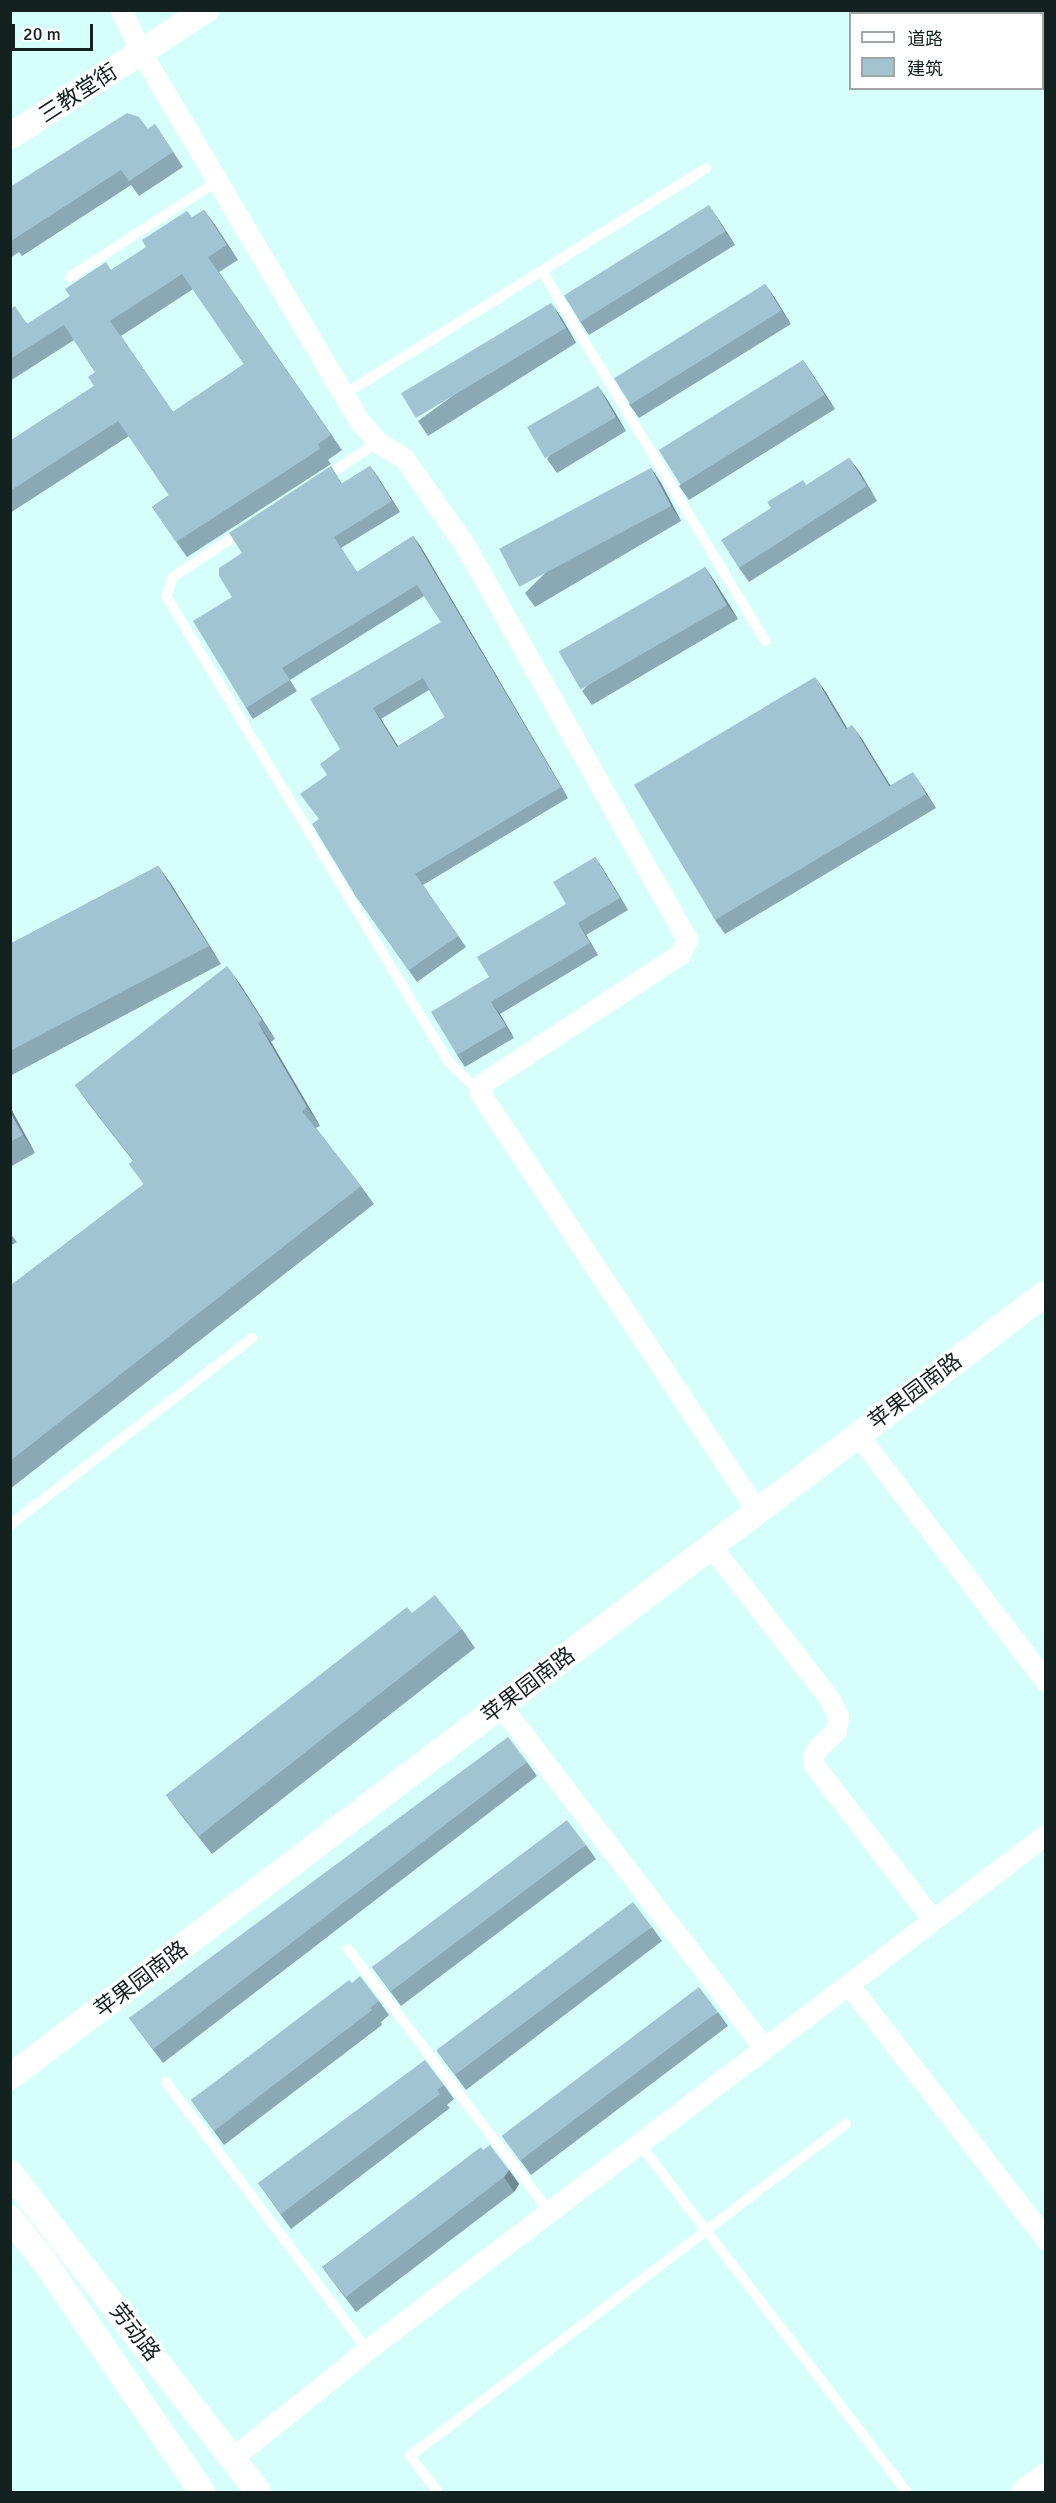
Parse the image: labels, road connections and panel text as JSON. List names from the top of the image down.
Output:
{
  "streets": {
    "street": ["三教堂街", "苹果园南路", "劳动路"]
  },
  "legend": ["道路", "建筑"],
  "scale_bar": "20 m"
}
